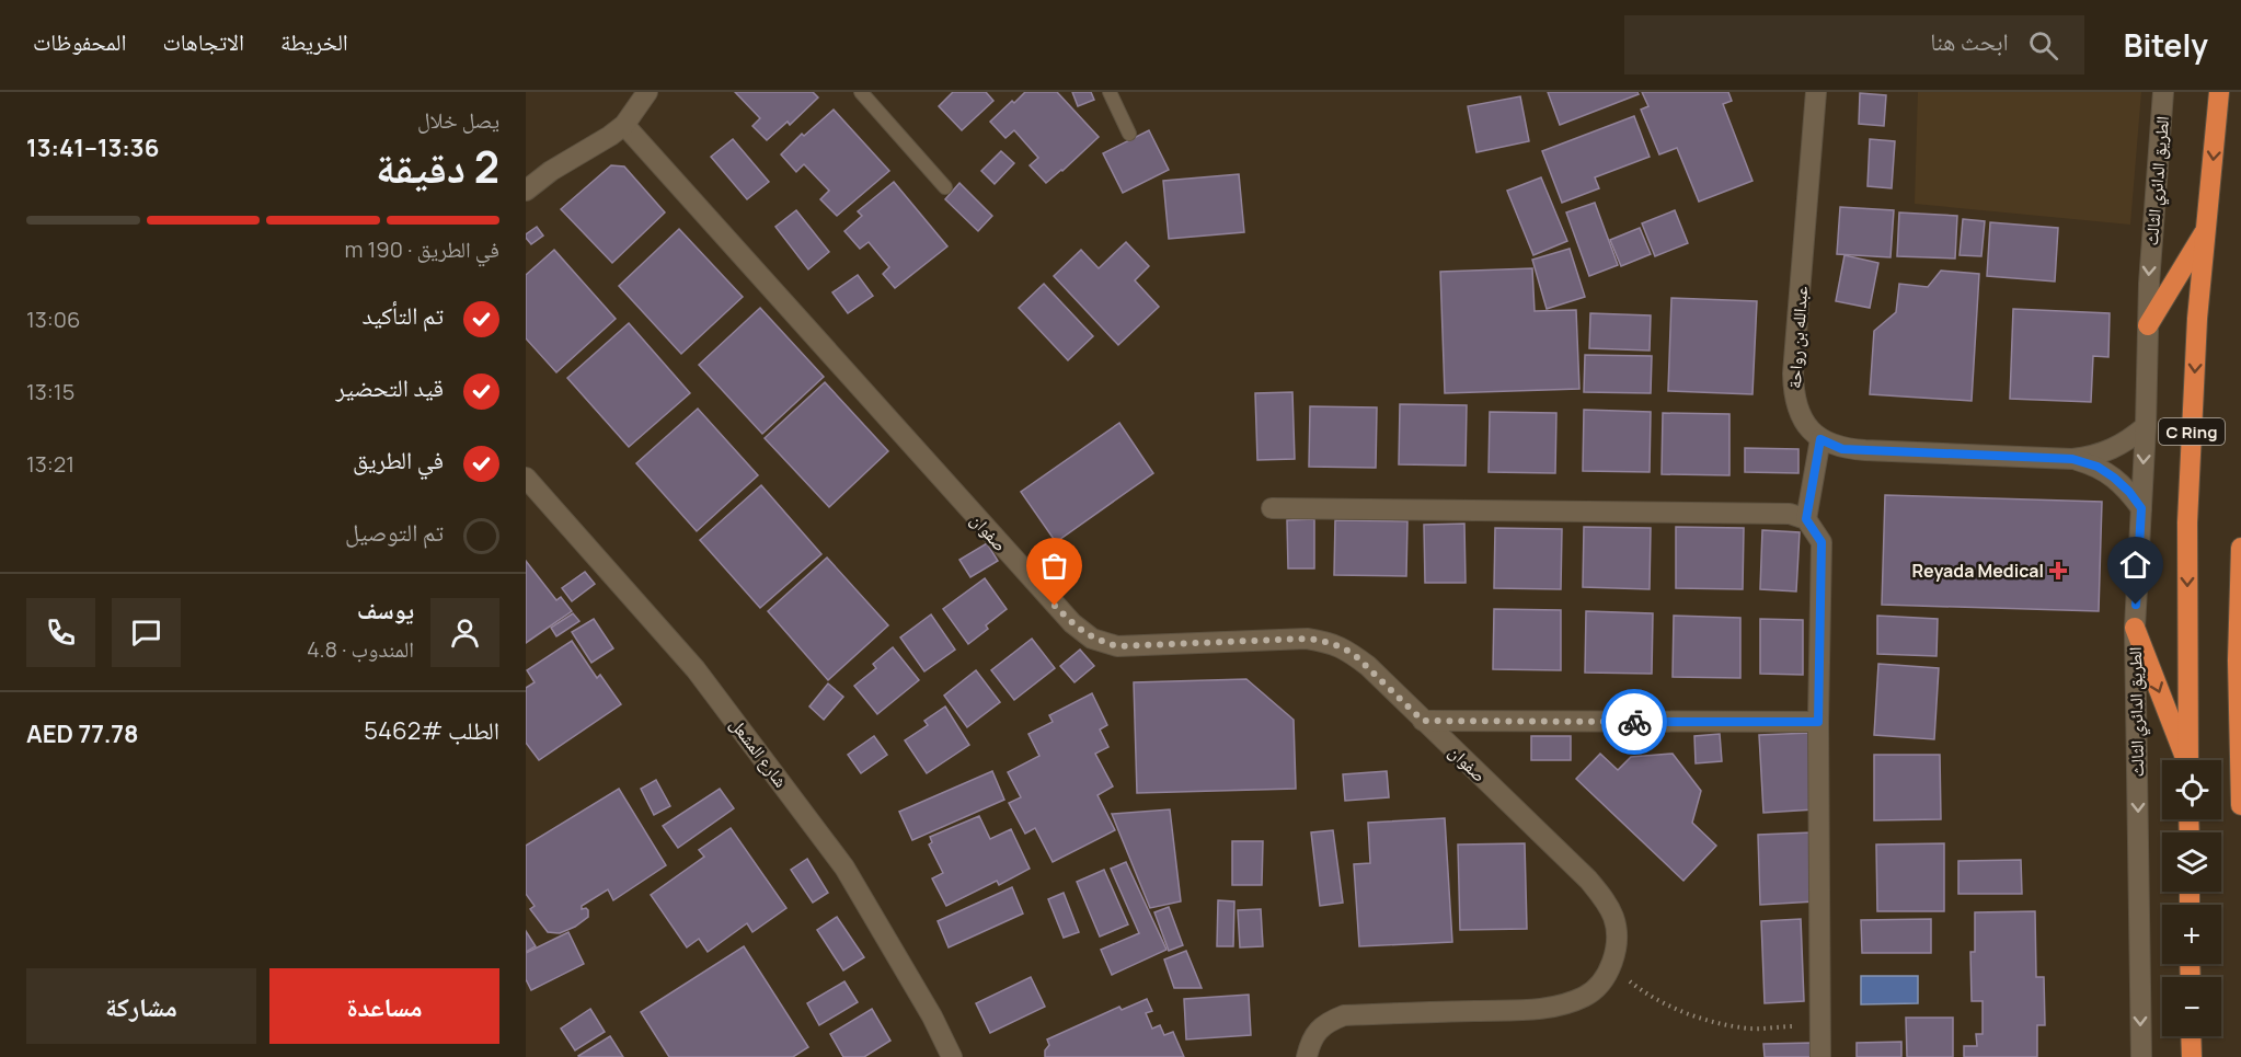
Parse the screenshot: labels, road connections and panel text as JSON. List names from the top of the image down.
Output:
{
  "streets": {
    "highway": ["C Ring"],
    "street": [
      "الطريق الدائري الثالث",
      "عبدالله بن رواحة",
      "صفوان",
      "شارع المشعل"
    ]
  },
  "one_way": ["الطريق الدائري الثالث"],
  "places": {
    "health": ["Reyada Medical"]
  },
  "page": {
    "header": "Bitely",
    "search": "ابحث هنا",
    "nav": ["الخريطة", "الاتجاهات", "المحفوظات"],
    "heading": ["2 دقيقة", "يصل خلال", "13:36–13:41"],
    "panel": [
      "يوسف",
      "المندوب · 4.8",
      "الطلب #5462",
      "AED 77.78"
    ],
    "bar": "في الطريق · 190 m",
    "list": [
      ["تم التأكيد", "13:06"],
      ["قيد التحضير", "13:15"],
      ["في الطريق", "13:21"],
      "تم التوصيل"
    ],
    "map_buttons": ["+", "−"],
    "buttons": ["مساعدة", "مشاركة"]
  }
}
